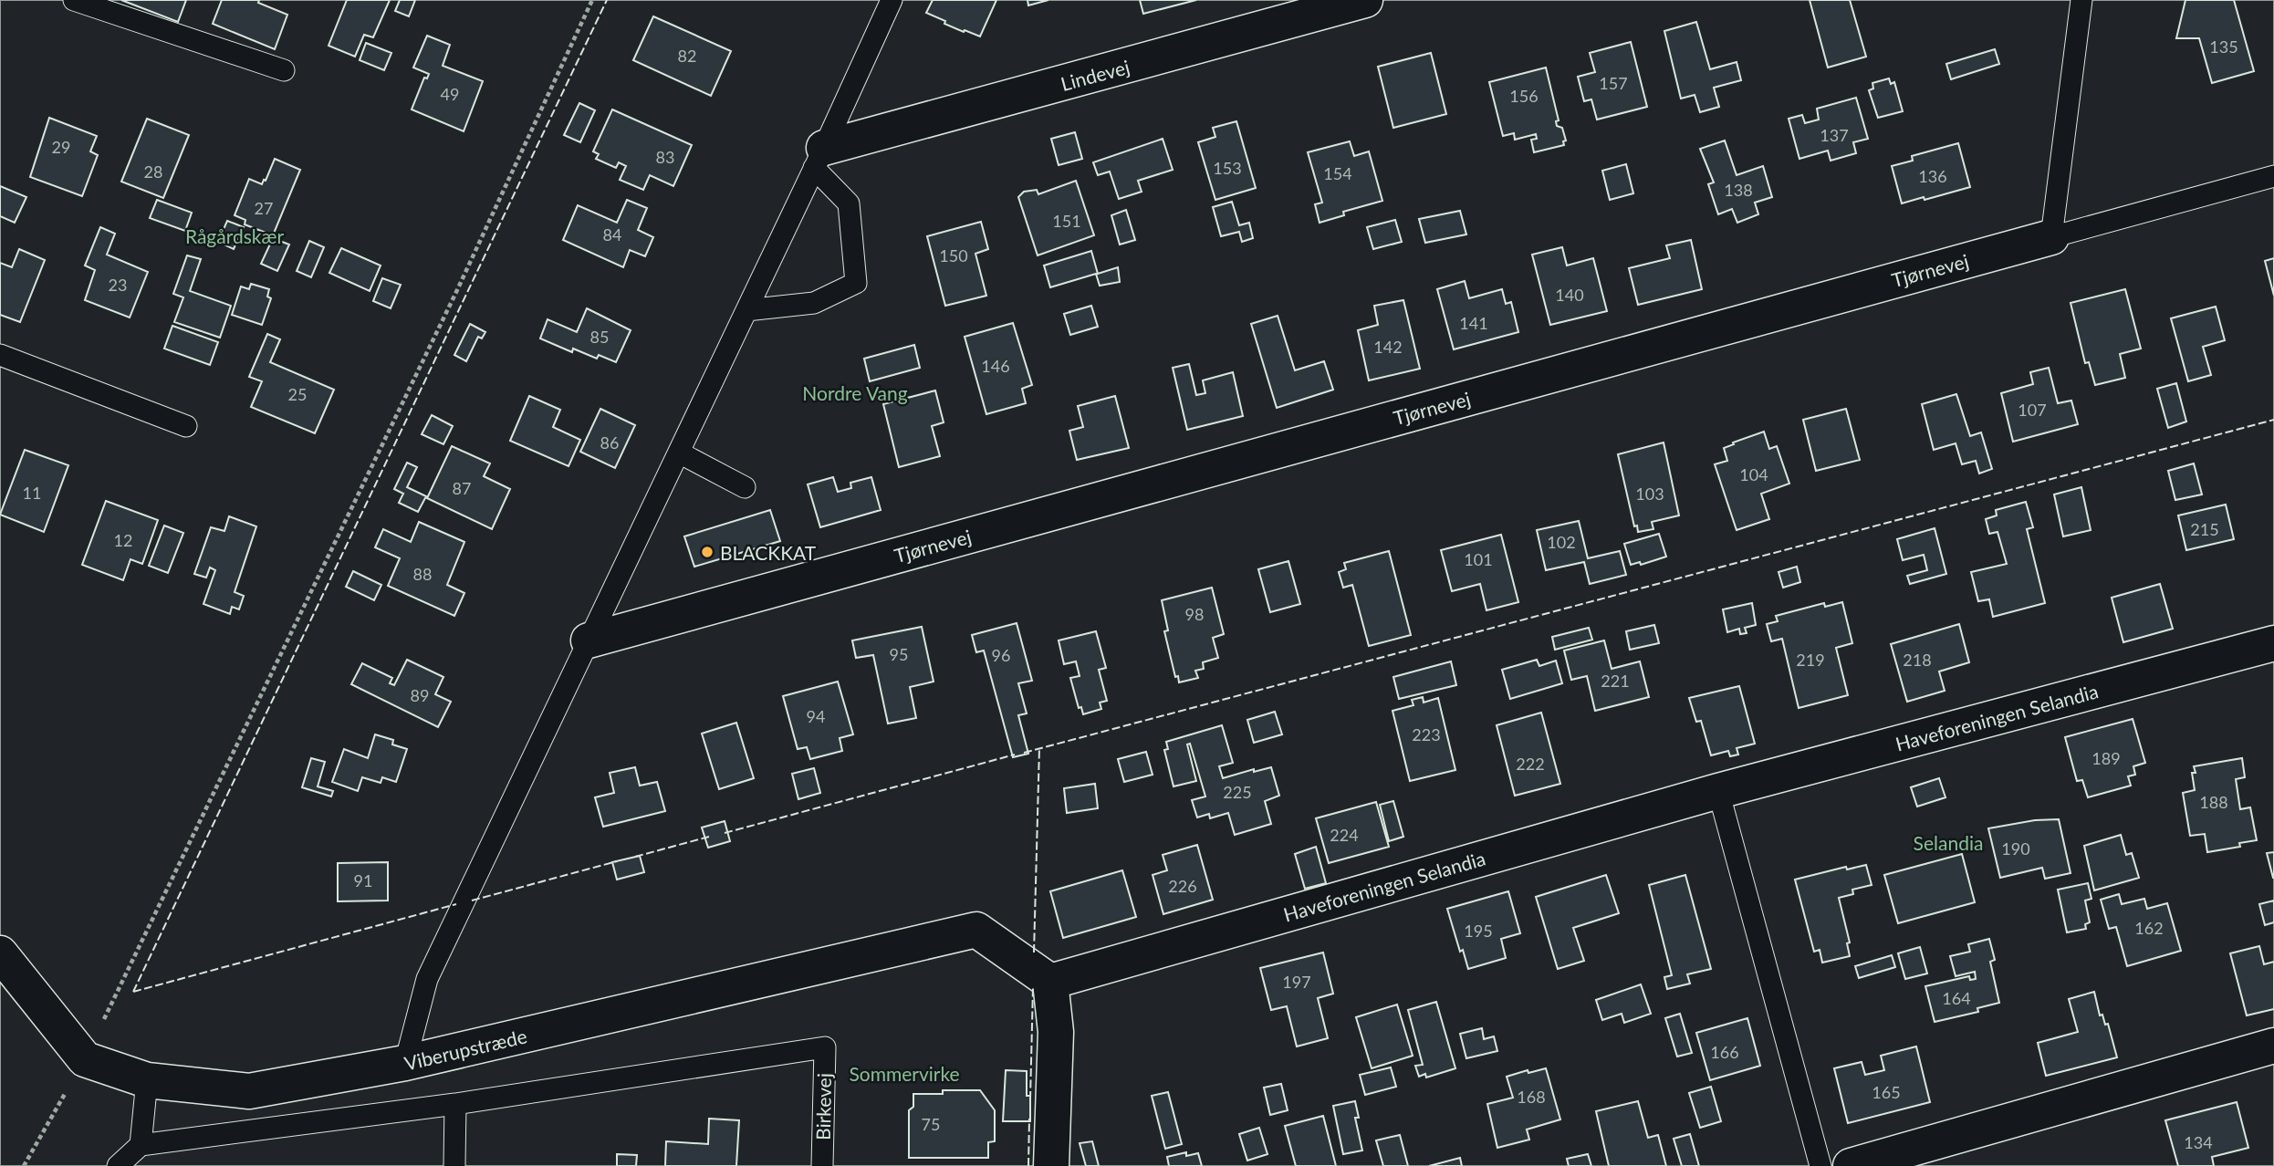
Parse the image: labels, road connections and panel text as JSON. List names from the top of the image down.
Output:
{
  "streets": {
    "street": [
      "Lindevej",
      "Tjørnevej",
      "Haveforeningen Selandia",
      "Viberupstræde"
    ],
    "lane": ["Birkevej"]
  },
  "crossings": [
    ["Haveforeningen Selandia", "Viberupstræde"]
  ],
  "parks": [
    "Rågårdskær",
    "Nordre Vang",
    "Selandia",
    "Sommervirke"
  ],
  "places": ["BLACKKAT"],
  "house_numbers": [
    "135",
    "82",
    "157",
    "49",
    "156",
    "137",
    "29",
    "83",
    "153",
    "28",
    "154",
    "136",
    "138",
    "27",
    "151",
    "84",
    "150",
    "23",
    "140",
    "141",
    "85",
    "142",
    "146",
    "25",
    "107",
    "86",
    "104",
    "87",
    "11",
    "103",
    "215",
    "12",
    "102",
    "101",
    "88",
    "98",
    "95",
    "96",
    "219",
    "218",
    "221",
    "89",
    "94",
    "223",
    "189",
    "222",
    "225",
    "188",
    "224",
    "190",
    "91",
    "226",
    "162",
    "195",
    "197",
    "164",
    "166",
    "165",
    "168",
    "75",
    "134"
  ]
}
